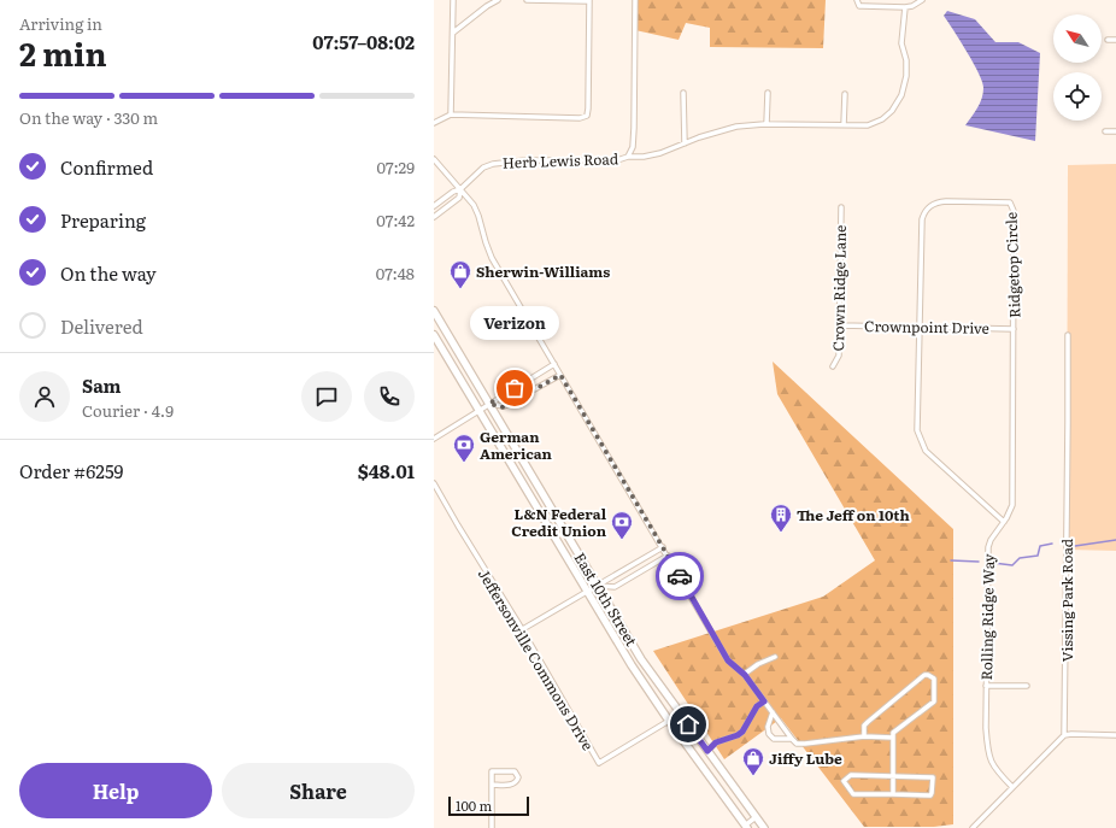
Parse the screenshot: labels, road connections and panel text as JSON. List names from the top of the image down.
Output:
{
  "streets": {
    "main road": ["East 10th Street"],
    "street": [
      "Herb Lewis Road",
      "Ridgetop Circle",
      "Crown Ridge Lane",
      "Crownpoint Drive",
      "Vissing Park Road",
      "Rolling Ridge Way",
      "Jeffersonville Commons Drive"
    ]
  },
  "crossings": [
    ["Ridgetop Circle", "Crownpoint Drive"],
    ["Ridgetop Circle", "Rolling Ridge Way"],
    ["Crown Ridge Lane", "Crownpoint Drive"],
    ["Crownpoint Drive", "Rolling Ridge Way"],
    ["East 10th Street", "Jeffersonville Commons Drive"]
  ],
  "places": {
    "shop": ["Sherwin-Williams", "Jiffy Lube"],
    "other": ["Verizon"],
    "bank": ["German American", "L&N Federal Credit Union"],
    "building": ["The Jeff on 10th"]
  },
  "scale_bar": "100 m",
  "north": "top left",
  "page": {
    "heading": ["2 min", "Arriving in", "07:57–08:02"],
    "panel": [
      "Sam",
      "Courier · 4.9",
      "Order #6259",
      "$48.01"
    ],
    "bar": "On the way · 330 m",
    "list": [
      ["Confirmed", "07:29"],
      ["Preparing", "07:42"],
      ["On the way", "07:48"],
      "Delivered"
    ],
    "bubble": "Verizon",
    "buttons": ["Help", "Share"],
    "scale": "100 m"
  }
}
